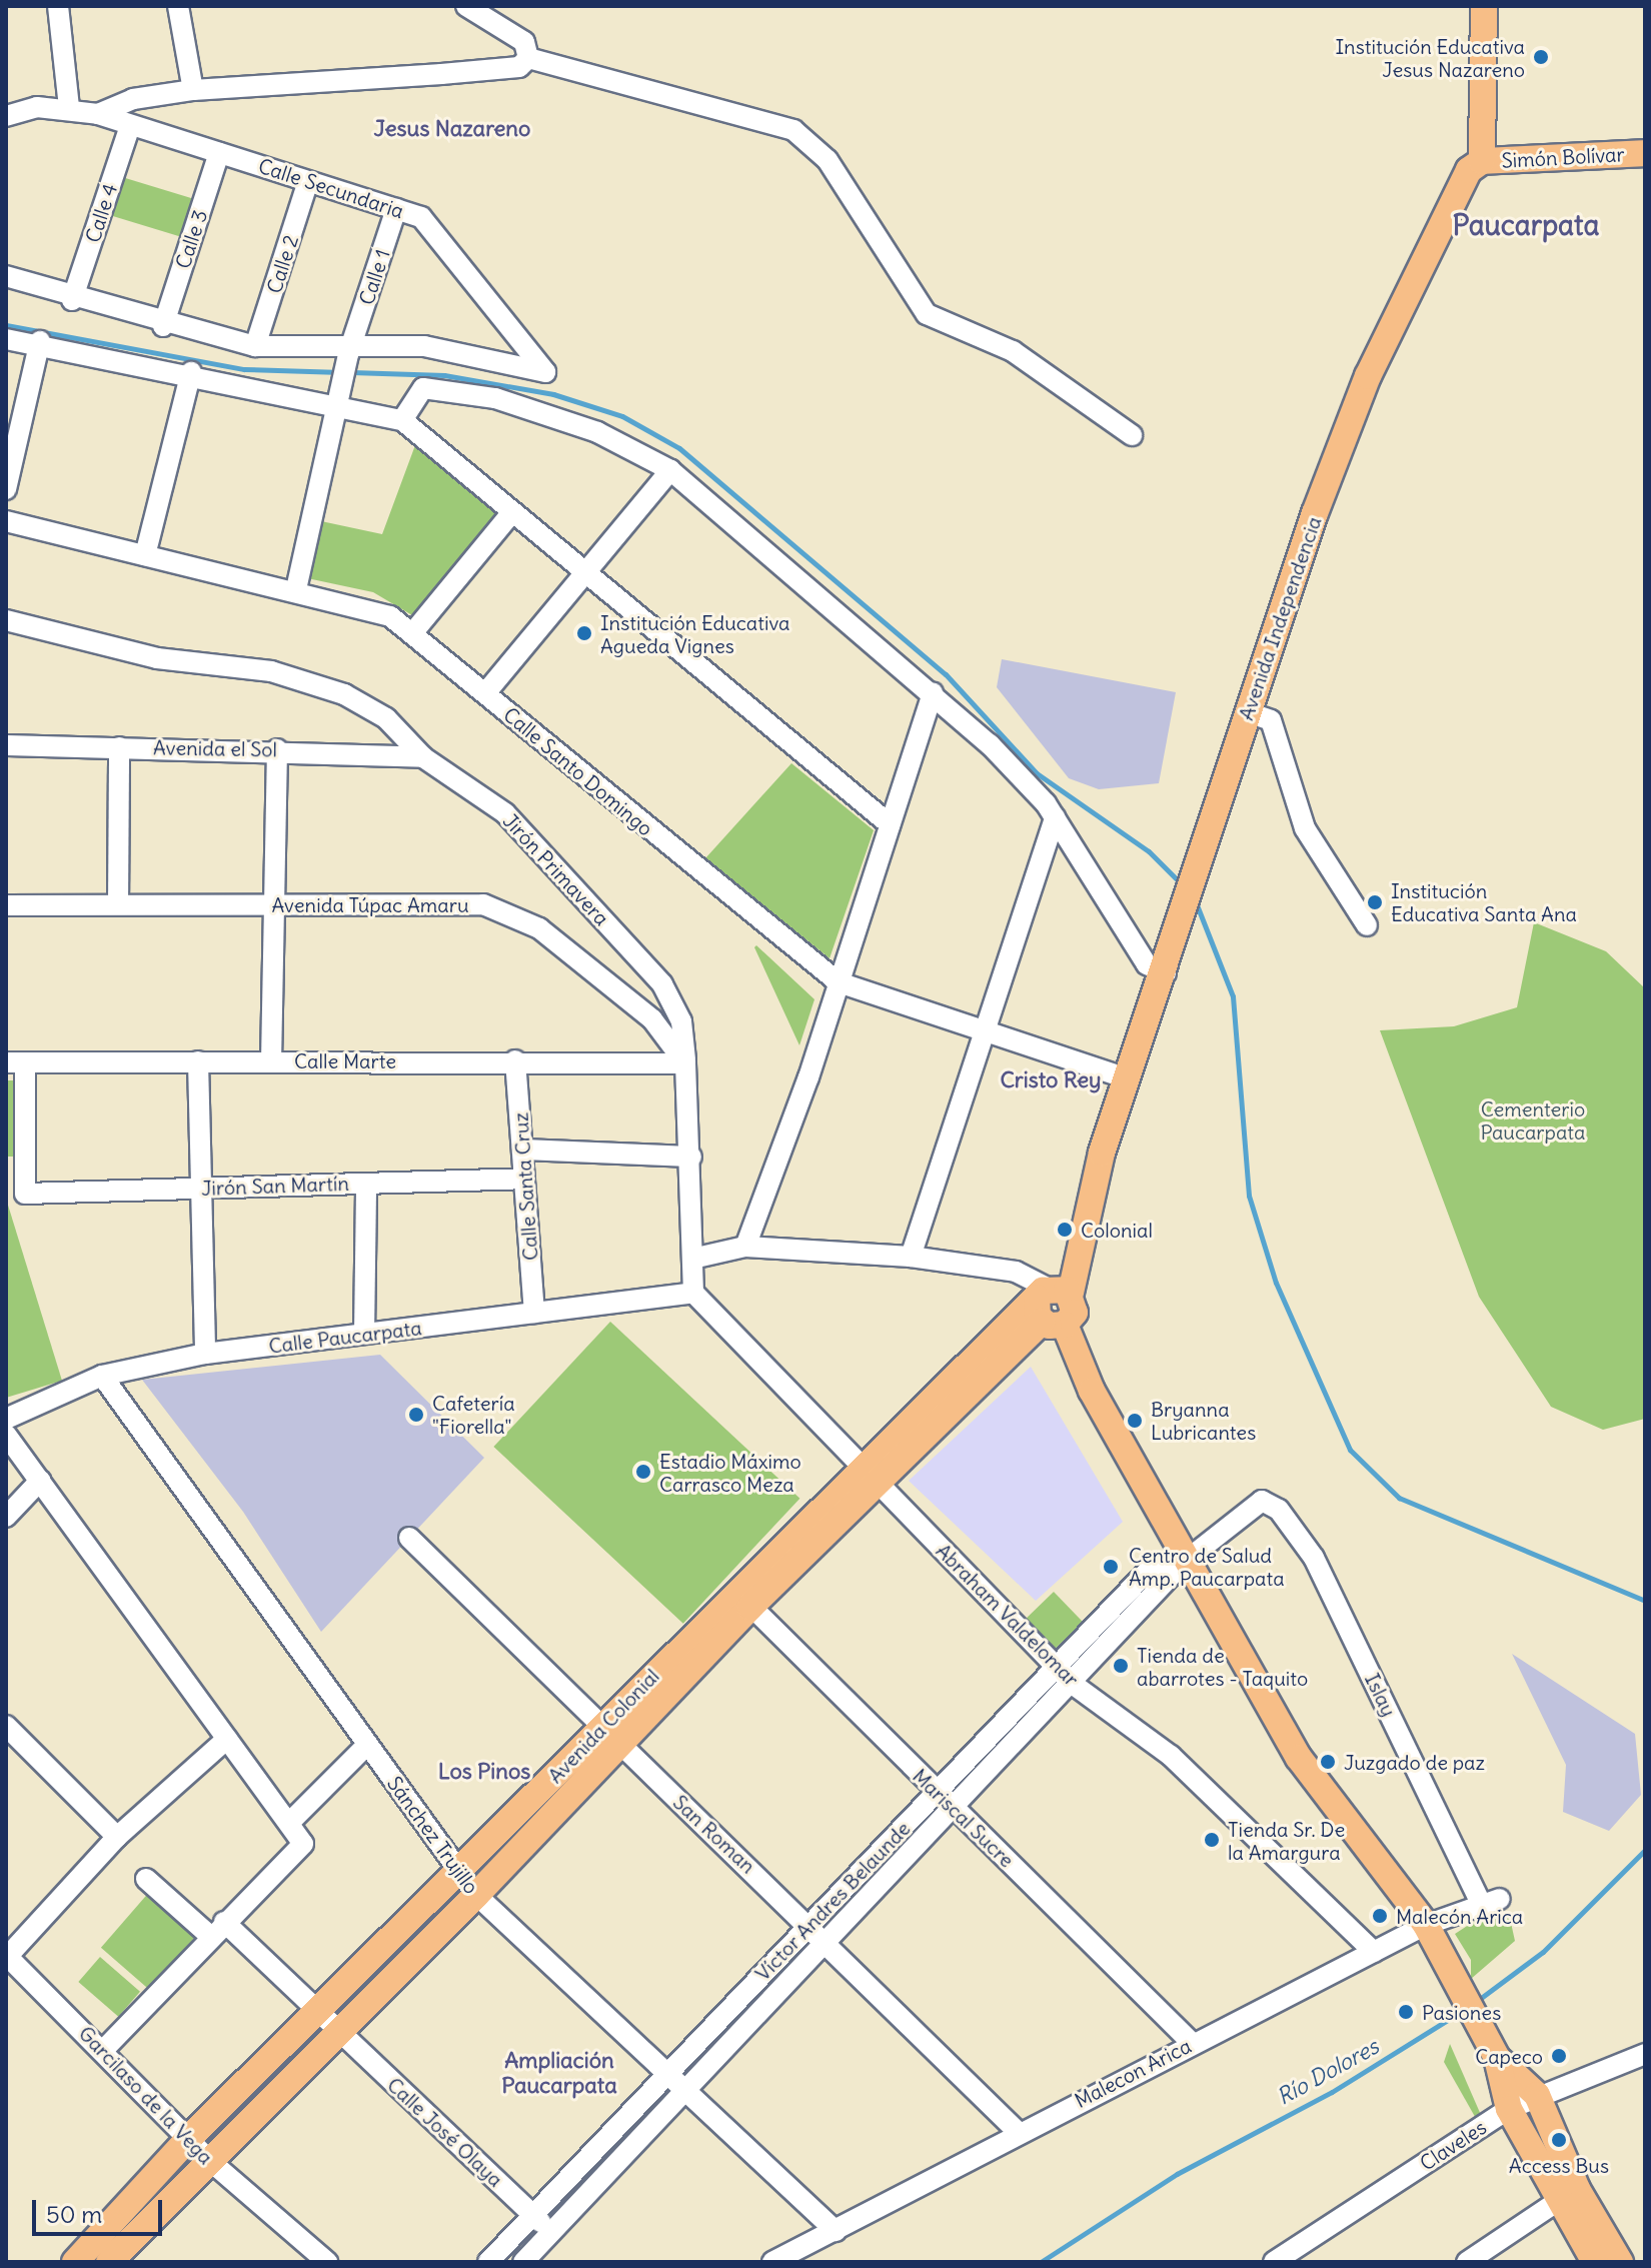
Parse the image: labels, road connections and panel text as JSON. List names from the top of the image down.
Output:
{
  "streets": {
    "main road": ["Simón Bolívar", "Avenida Independencia", "Avenida Colonial"],
    "street": [
      "Calle Secundaria",
      "Calle 4",
      "Calle 3",
      "Calle 2",
      "Calle 1",
      "Avenida el Sol",
      "Calle Santo Domingo",
      "Jirón Primavera",
      "Avenida Túpac Amaru",
      "Calle Marte",
      "Jirón San Martín",
      "Calle Santa Cruz",
      "Calle Paucarpata",
      "Abraham Valdelomar",
      "Islay",
      "Mariscal Sucre",
      "San Roman",
      "Sánchez Trujillo",
      "Víctor Andres Belaunde",
      "Malecon Arica",
      "Garcilaso de la Vega",
      "Calle José Olaya",
      "Claveles"
    ]
  },
  "crossings": [
    ["Simón Bolívar", "Avenida Independencia"],
    ["Calle Secundaria", "Calle 4"],
    ["Calle Secundaria", "Calle 3"],
    ["Calle Secundaria", "Calle 2"],
    ["Calle Secundaria", "Calle 1"],
    ["Calle 1", "Calle Santo Domingo"],
    ["Avenida Independencia", "Calle Santo Domingo"],
    ["Avenida Independencia", "Avenida Colonial"],
    ["Avenida el Sol", "Jirón Primavera"],
    ["Jirón Primavera", "Avenida Túpac Amaru"],
    ["Jirón Primavera", "Calle Marte"],
    ["Avenida Túpac Amaru", "Calle Marte"],
    ["Calle Marte", "Jirón San Martín"],
    ["Calle Marte", "Calle Santa Cruz"],
    ["Jirón San Martín", "Calle Santa Cruz"],
    ["Calle Santa Cruz", "Calle Paucarpata"],
    ["Calle Paucarpata", "Abraham Valdelomar"],
    ["Calle Paucarpata", "Sánchez Trujillo"],
    ["Abraham Valdelomar", "Avenida Colonial"],
    ["Abraham Valdelomar", "Víctor Andres Belaunde"],
    ["Abraham Valdelomar", "Malecon Arica"],
    ["Islay", "Víctor Andres Belaunde"],
    ["Islay", "Malecon Arica"],
    ["Avenida Colonial", "Mariscal Sucre"],
    ["Avenida Colonial", "San Roman"],
    ["Avenida Colonial", "Sánchez Trujillo"],
    ["Avenida Colonial", "Garcilaso de la Vega"],
    ["Avenida Colonial", "Calle José Olaya"],
    ["Mariscal Sucre", "Víctor Andres Belaunde"],
    ["Mariscal Sucre", "Malecon Arica"],
    ["San Roman", "Víctor Andres Belaunde"],
    ["San Roman", "Malecon Arica"],
    ["Sánchez Trujillo", "Víctor Andres Belaunde"],
    ["Sánchez Trujillo", "Malecon Arica"],
    ["Víctor Andres Belaunde", "Calle José Olaya"]
  ],
  "districts": [
    "Jesus Nazareno",
    "Paucarpata",
    "Cristo Rey",
    "Los Pinos",
    "Ampliación Paucarpata"
  ],
  "water": ["Río Dolores"],
  "parks": ["Cementerio Paucarpata"],
  "places": [
    "Institución Educativa Jesus Nazareno",
    "Institución Educativa Agueda Vignes",
    "Institución Educativa Santa Ana",
    "Colonial",
    "Cafetería \"Fiorella\"",
    "Bryanna Lubricantes",
    "Estadio Máximo Carrasco Meza",
    "Centro de Salud Amp. Paucarpata",
    "Tienda de abarrotes - Taquito",
    "Juzgado de paz",
    "Tienda Sr. De la Amargura",
    "Malecón Arica",
    "Pasiones",
    "Capeco",
    "Access Bus"
  ],
  "scale_bar": "50 m"
}
